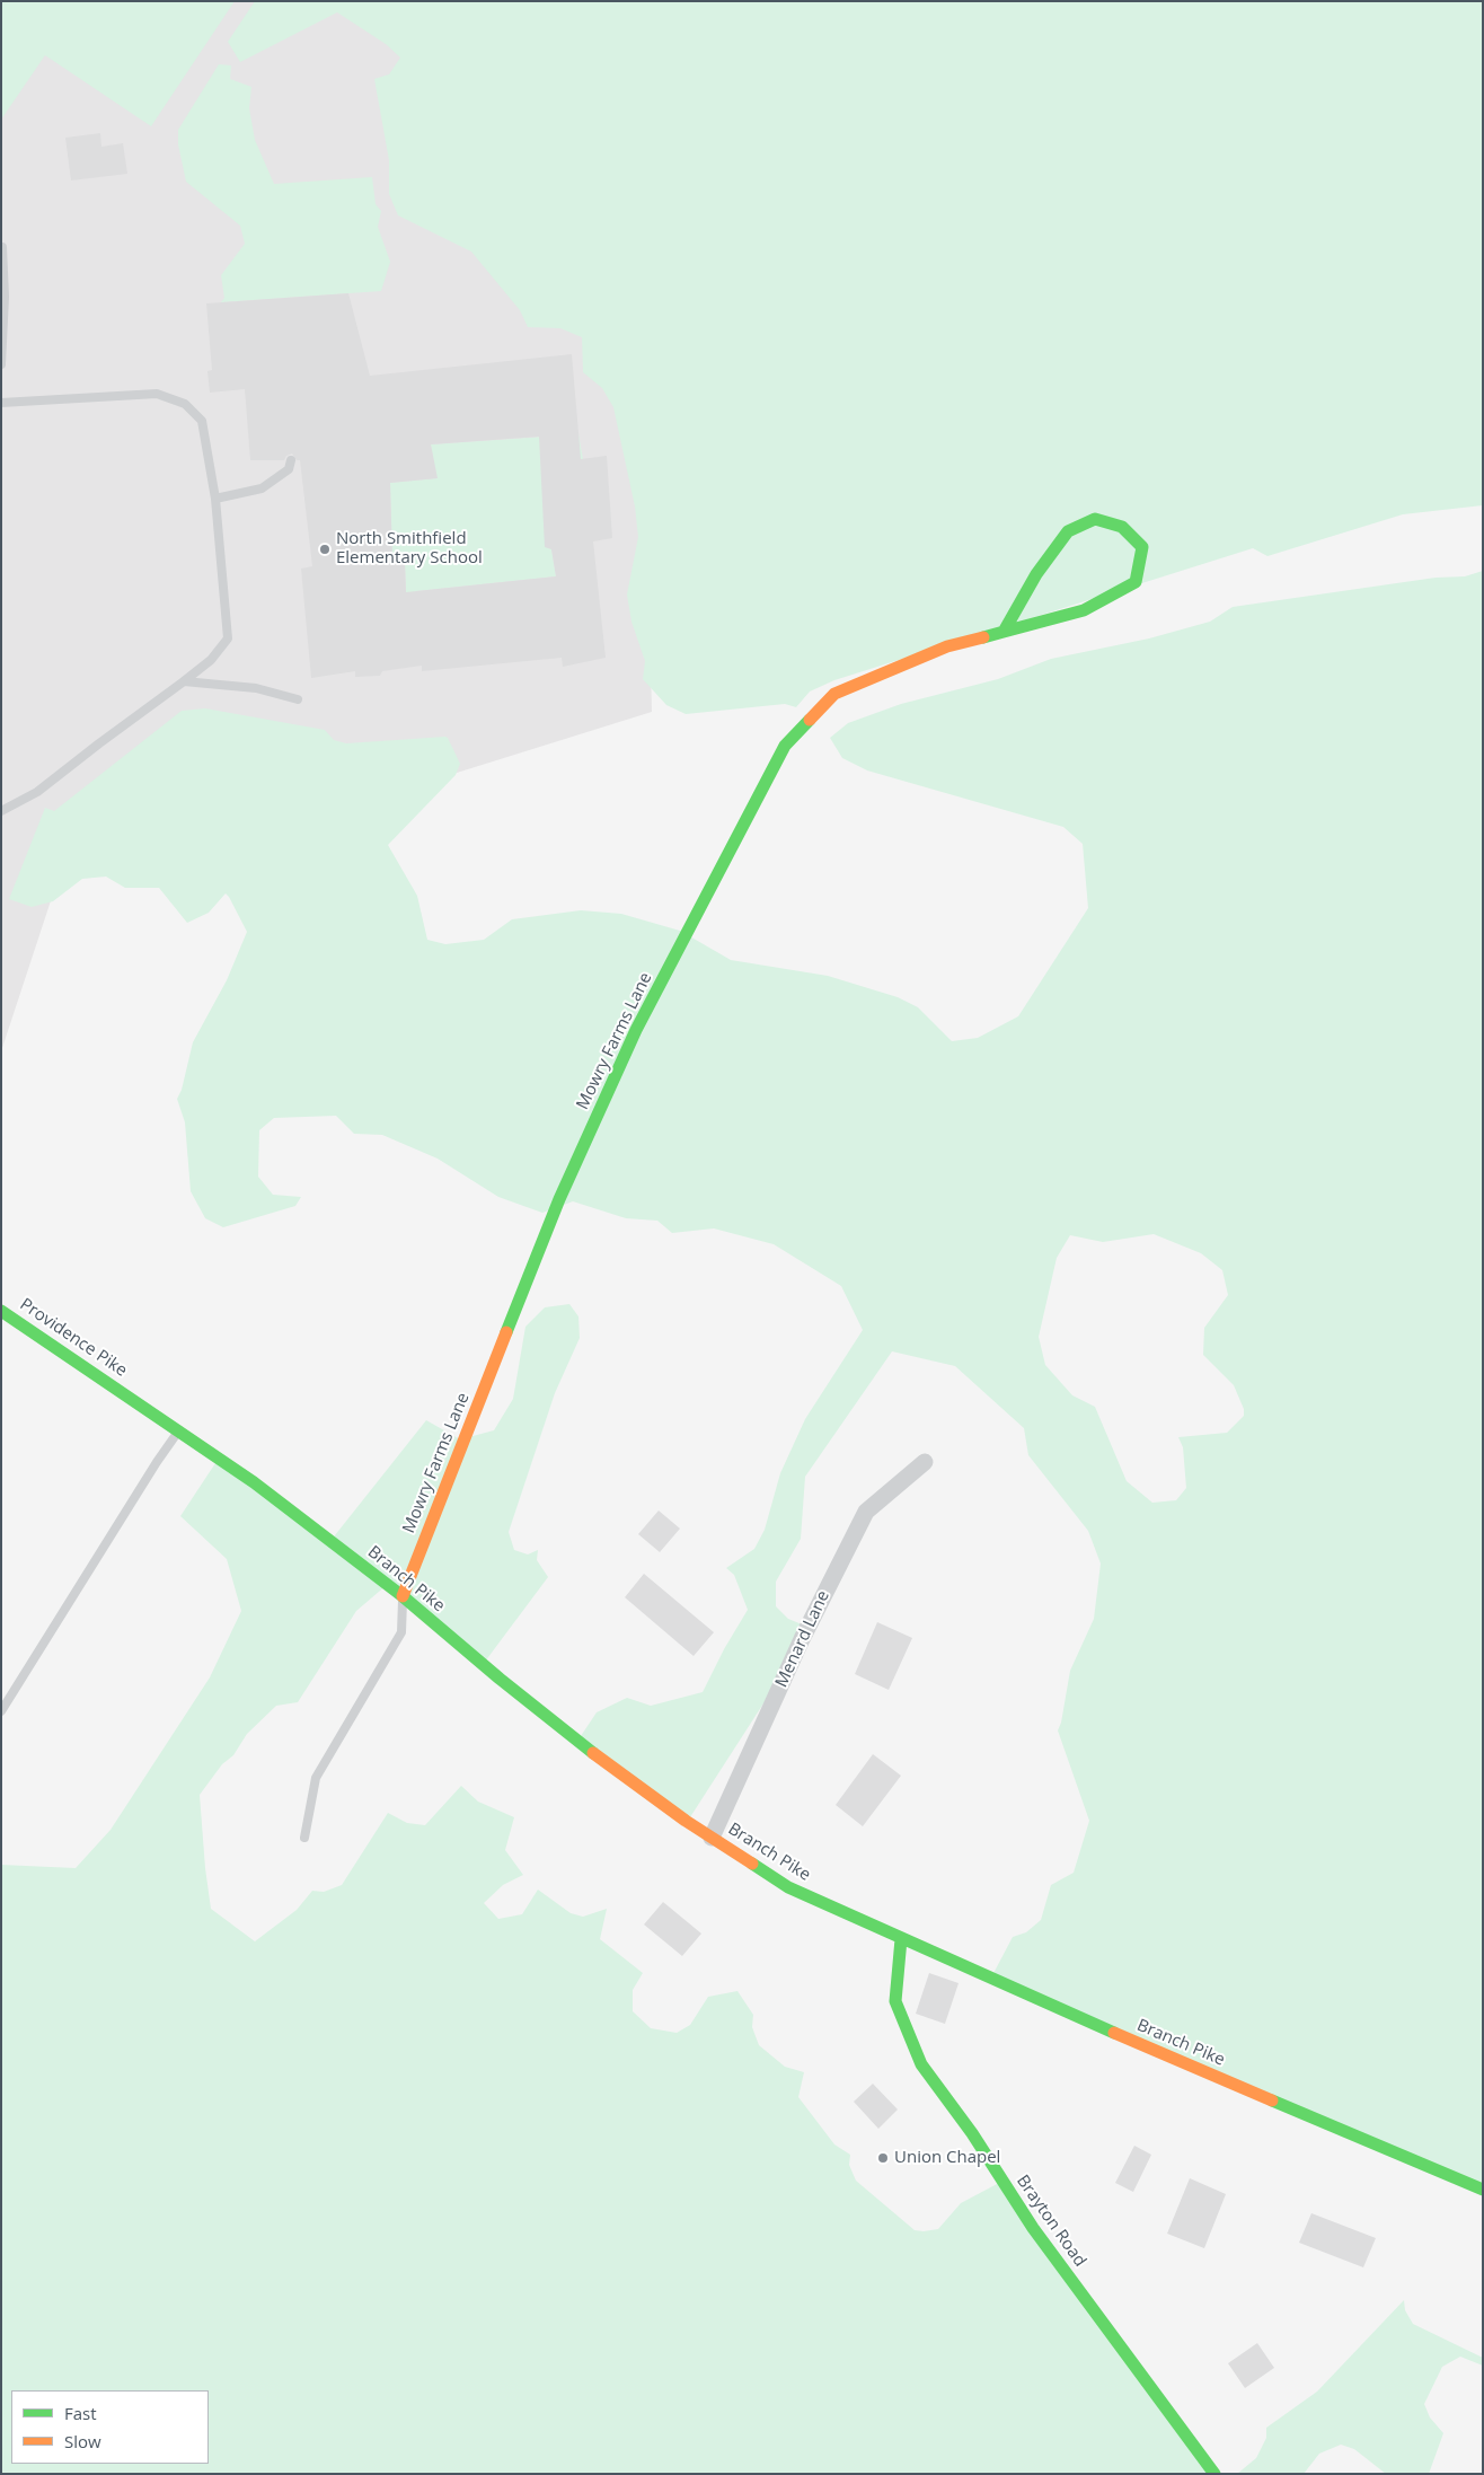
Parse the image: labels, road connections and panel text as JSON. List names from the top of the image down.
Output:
{
  "streets": {
    "street": [
      "Mowry Farms Lane",
      "Providence Pike",
      "Branch Pike",
      "Menard Lane",
      "Brayton Road"
    ]
  },
  "crossings": [
    ["Mowry Farms Lane", "Branch Pike"],
    ["Providence Pike", "Branch Pike"],
    ["Branch Pike", "Menard Lane"],
    ["Branch Pike", "Brayton Road"]
  ],
  "places": ["North Smithfield Elementary School", "Union Chapel"],
  "legend": ["Fast", "Slow"]
}
